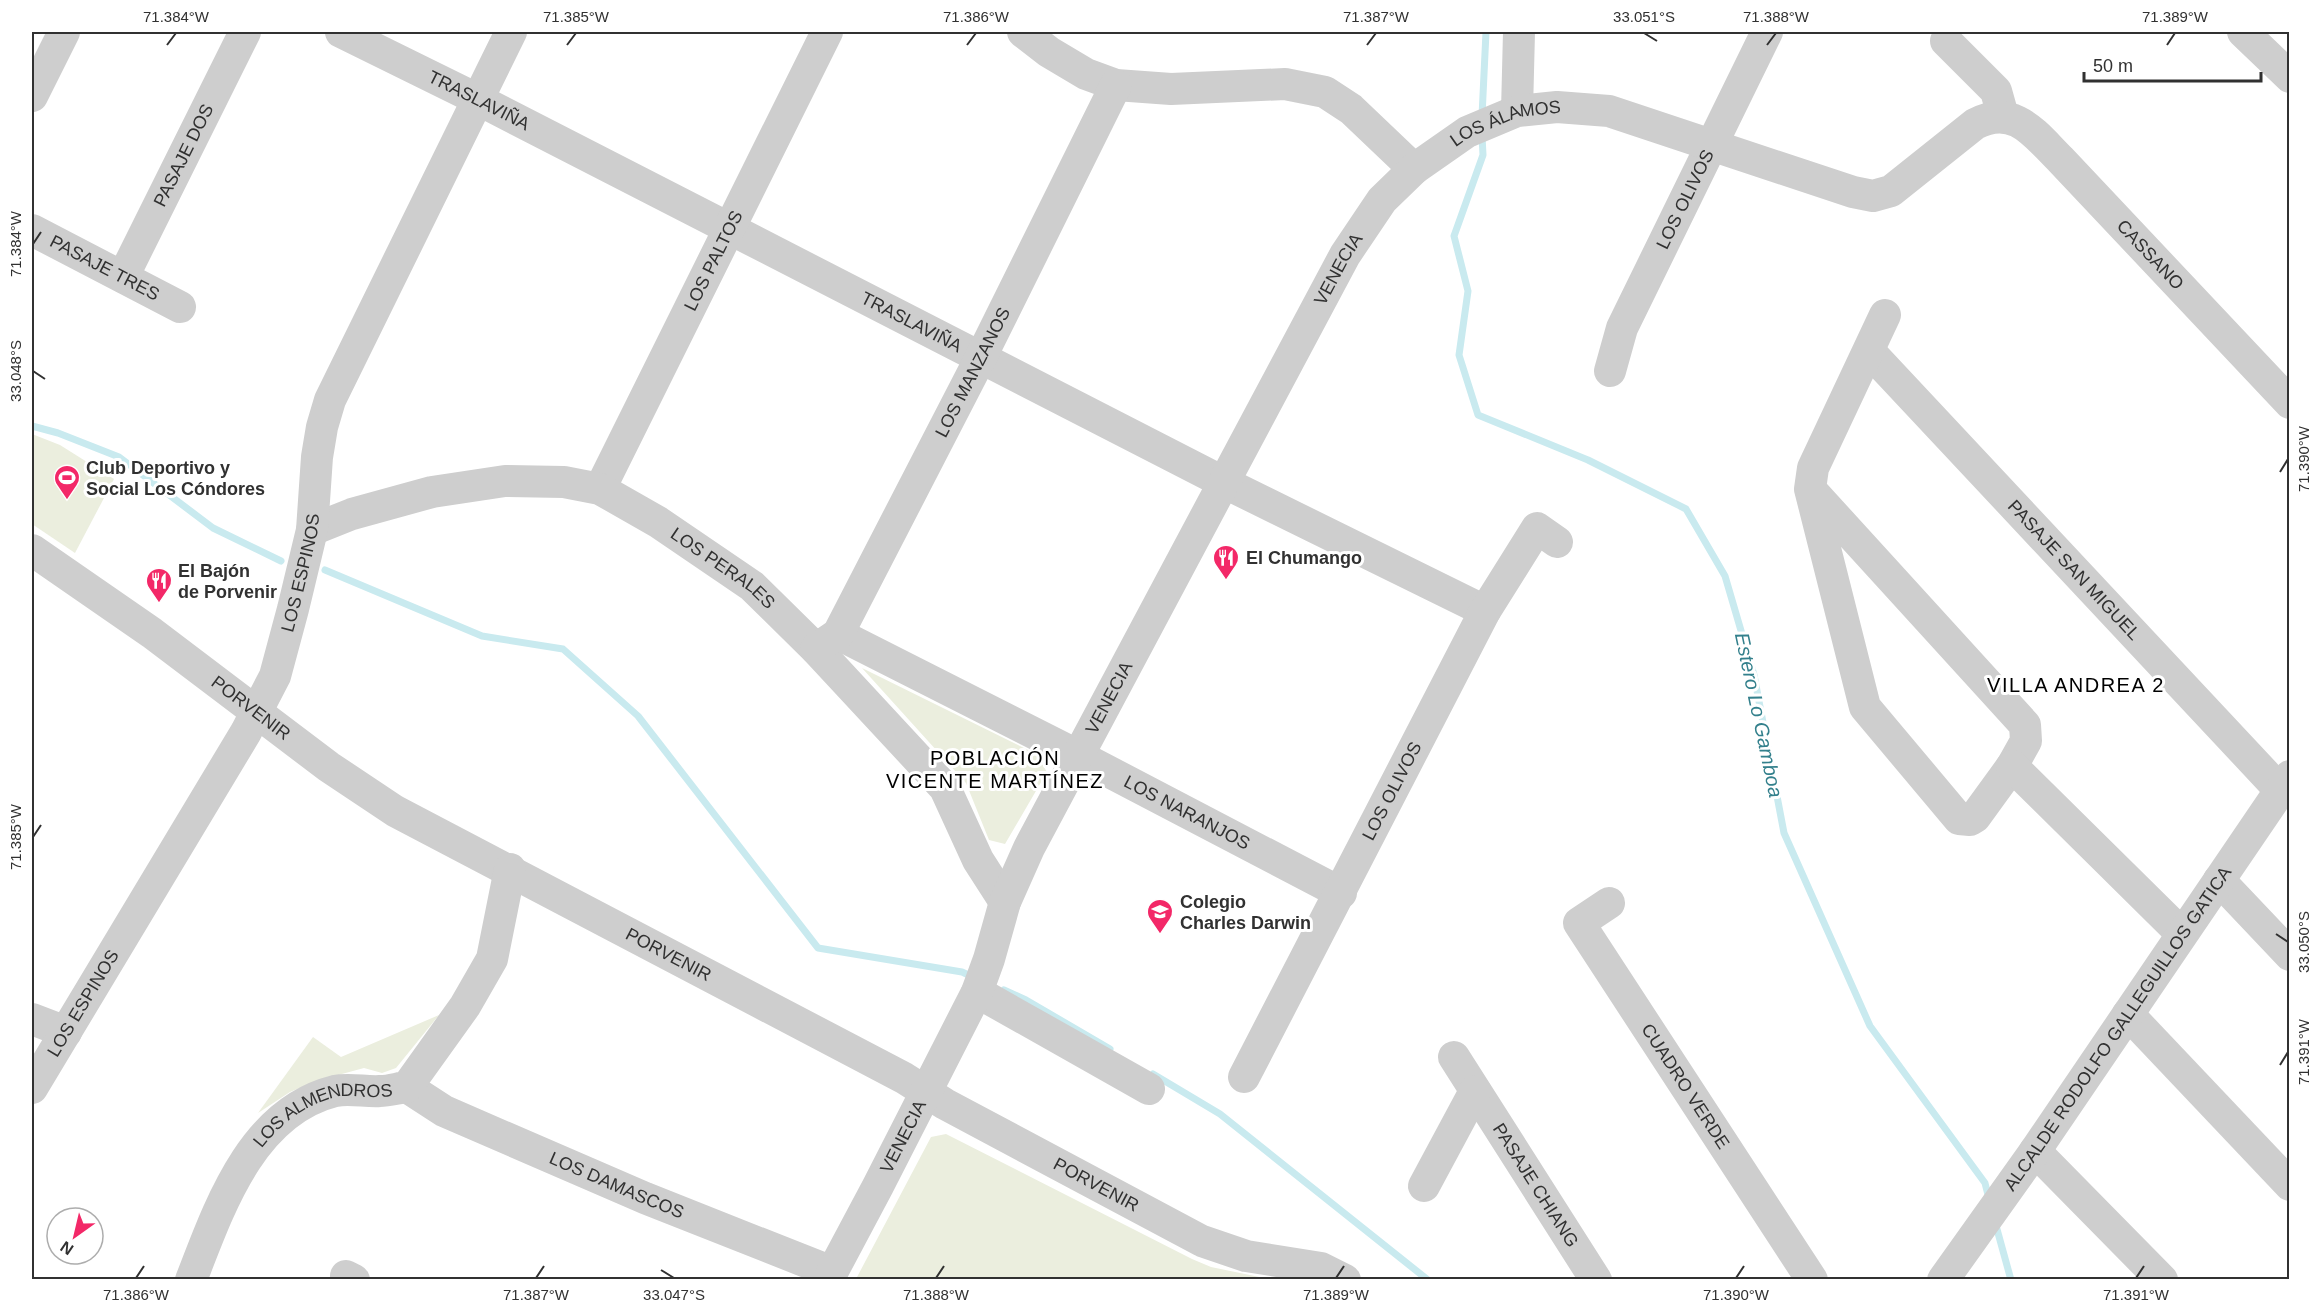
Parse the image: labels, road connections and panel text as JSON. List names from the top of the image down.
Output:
{
  "streets": {
    "street": [
      "TRASLAVIÑA",
      "LOS ÁLAMOS",
      "PASAJE DOS",
      "LOS OLIVOS",
      "CASSANO",
      "LOS PALTOS",
      "PASAJE TRES",
      "VENECIA",
      "LOS MANZANOS",
      "LOS PERALES",
      "PASAJE SAN MIGUEL",
      "LOS ESPINOS",
      "PORVENIR",
      "LOS NARANJOS",
      "ALCALDE RODOLFO GALLEGUILLOS GATICA",
      "CUADRO VERDE",
      "LOS ALMENDROS",
      "LOS DAMASCOS",
      "PASAJE CHIANG"
    ]
  },
  "crossings": [
    ["TRASLAVIÑA", "LOS OLIVOS"],
    ["TRASLAVIÑA", "LOS PALTOS"],
    ["TRASLAVIÑA", "VENECIA"],
    ["TRASLAVIÑA", "LOS MANZANOS"],
    ["TRASLAVIÑA", "LOS ESPINOS"],
    ["LOS ÁLAMOS", "LOS OLIVOS"],
    ["LOS ÁLAMOS", "CASSANO"],
    ["LOS ÁLAMOS", "VENECIA"],
    ["PASAJE DOS", "PASAJE TRES"],
    ["LOS OLIVOS", "LOS NARANJOS"],
    ["LOS PALTOS", "LOS PERALES"],
    ["VENECIA", "LOS PERALES"],
    ["VENECIA", "PORVENIR"],
    ["VENECIA", "LOS NARANJOS"],
    ["VENECIA", "LOS DAMASCOS"],
    ["LOS MANZANOS", "LOS PERALES"],
    ["LOS MANZANOS", "LOS NARANJOS"],
    ["LOS PERALES", "LOS ESPINOS"],
    ["LOS PERALES", "LOS NARANJOS"],
    ["PASAJE SAN MIGUEL", "ALCALDE RODOLFO GALLEGUILLOS GATICA"],
    ["LOS ESPINOS", "PORVENIR"],
    ["PORVENIR", "LOS ALMENDROS"],
    ["LOS ALMENDROS", "LOS DAMASCOS"]
  ],
  "districts": ["VILLA ANDREA 2", "POBLACIÓN VICENTE MARTÍNEZ"],
  "water": ["Estero Lo Gamboa"],
  "places": {
    "sports": ["Club Deportivo y Social Los Cóndores"],
    "restaurant": ["El Chumango", "El Bajón de Porvenir"],
    "school or university": ["Colegio Charles Darwin"]
  },
  "scale_bar": "50 m",
  "north": "bottom left",
  "coordinates": [
    "71.384°W",
    "71.385°W",
    "71.386°W",
    "71.387°W",
    "33.051°S",
    "71.388°W",
    "71.389°W",
    "33.048°S",
    "71.390°W",
    "33.050°S",
    "71.391°W",
    "33.047°S"
  ]
}
